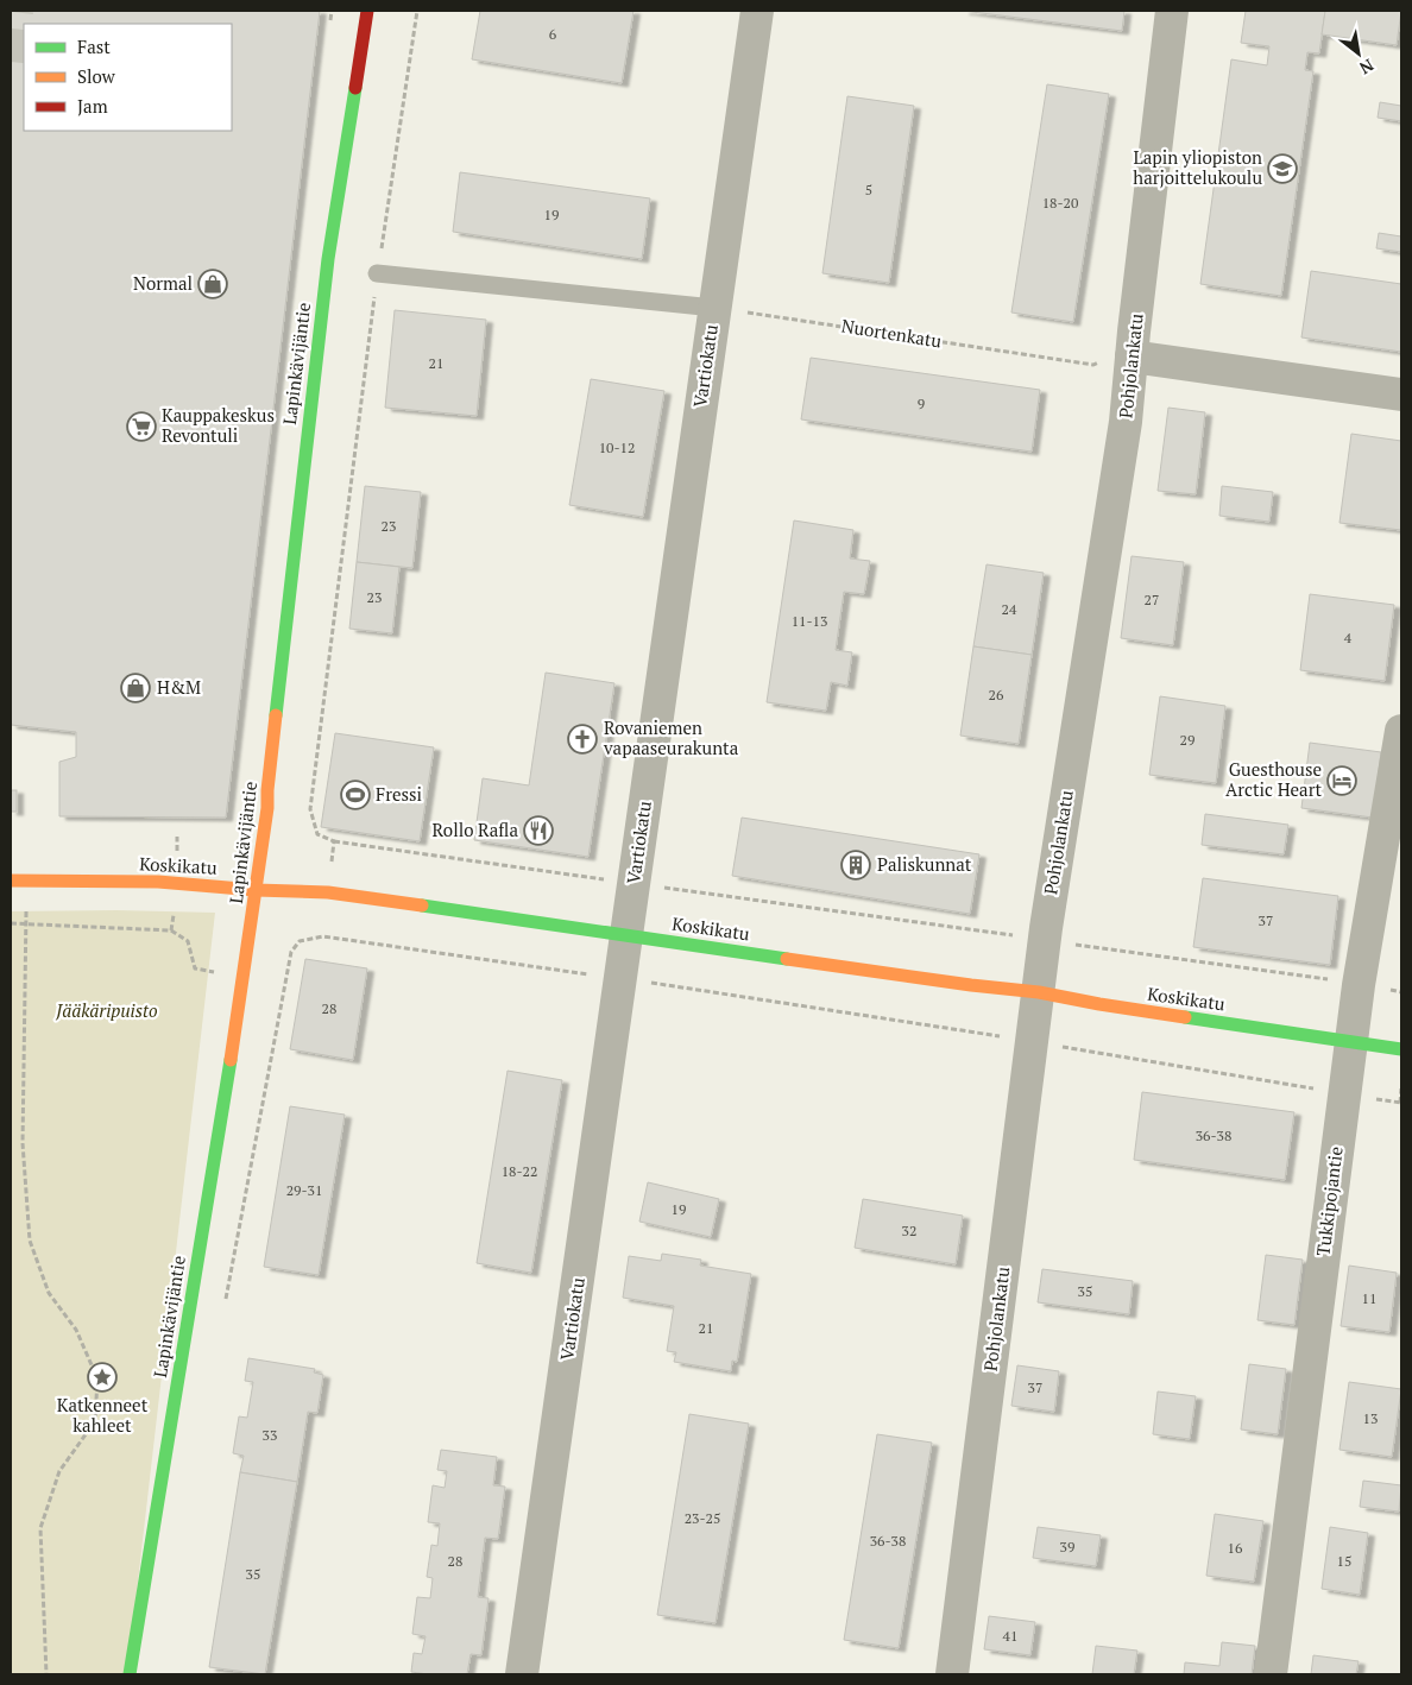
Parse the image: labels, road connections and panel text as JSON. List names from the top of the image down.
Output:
{
  "streets": {
    "main road": ["Lapinkävijäntie", "Koskikatu"],
    "street": ["Vartiokatu", "Pohjolankatu", "Tukkipojantie"],
    "path": ["Nuortenkatu"]
  },
  "crossings": [
    ["Nuortenkatu", "Vartiokatu"],
    ["Nuortenkatu", "Pohjolankatu"],
    ["Lapinkävijäntie", "Koskikatu"],
    ["Vartiokatu", "Koskikatu"],
    ["Pohjolankatu", "Koskikatu"],
    ["Koskikatu", "Tukkipojantie"]
  ],
  "parks": ["Jääkäripuisto"],
  "places": {
    "school or university": ["Lapin yliopiston harjoittelukoulu"],
    "shop": ["Normal", "H&M"],
    "supermarket": ["Kauppakeskus Revontuli"],
    "church": ["Rovaniemen vapaaseurakunta"],
    "hotel": ["Guesthouse Arctic Heart"],
    "sports": ["Fressi"],
    "restaurant": ["Rollo Rafla"],
    "building": ["Paliskunnat"],
    "place": ["Katkenneet kahleet"]
  },
  "house_numbers": [
    "6",
    "5",
    "18-20",
    "19",
    "21",
    "9",
    "10-12",
    "23",
    "23",
    "27",
    "24",
    "11-13",
    "4",
    "26",
    "29",
    "37",
    "28",
    "36-38",
    "18-22",
    "29-31",
    "19",
    "32",
    "35",
    "11",
    "21",
    "37",
    "13",
    "33",
    "23-25",
    "36-38",
    "39",
    "16",
    "28",
    "15",
    "35",
    "41"
  ],
  "legend": ["Fast", "Slow", "Jam"],
  "north": "bottom right"
}
